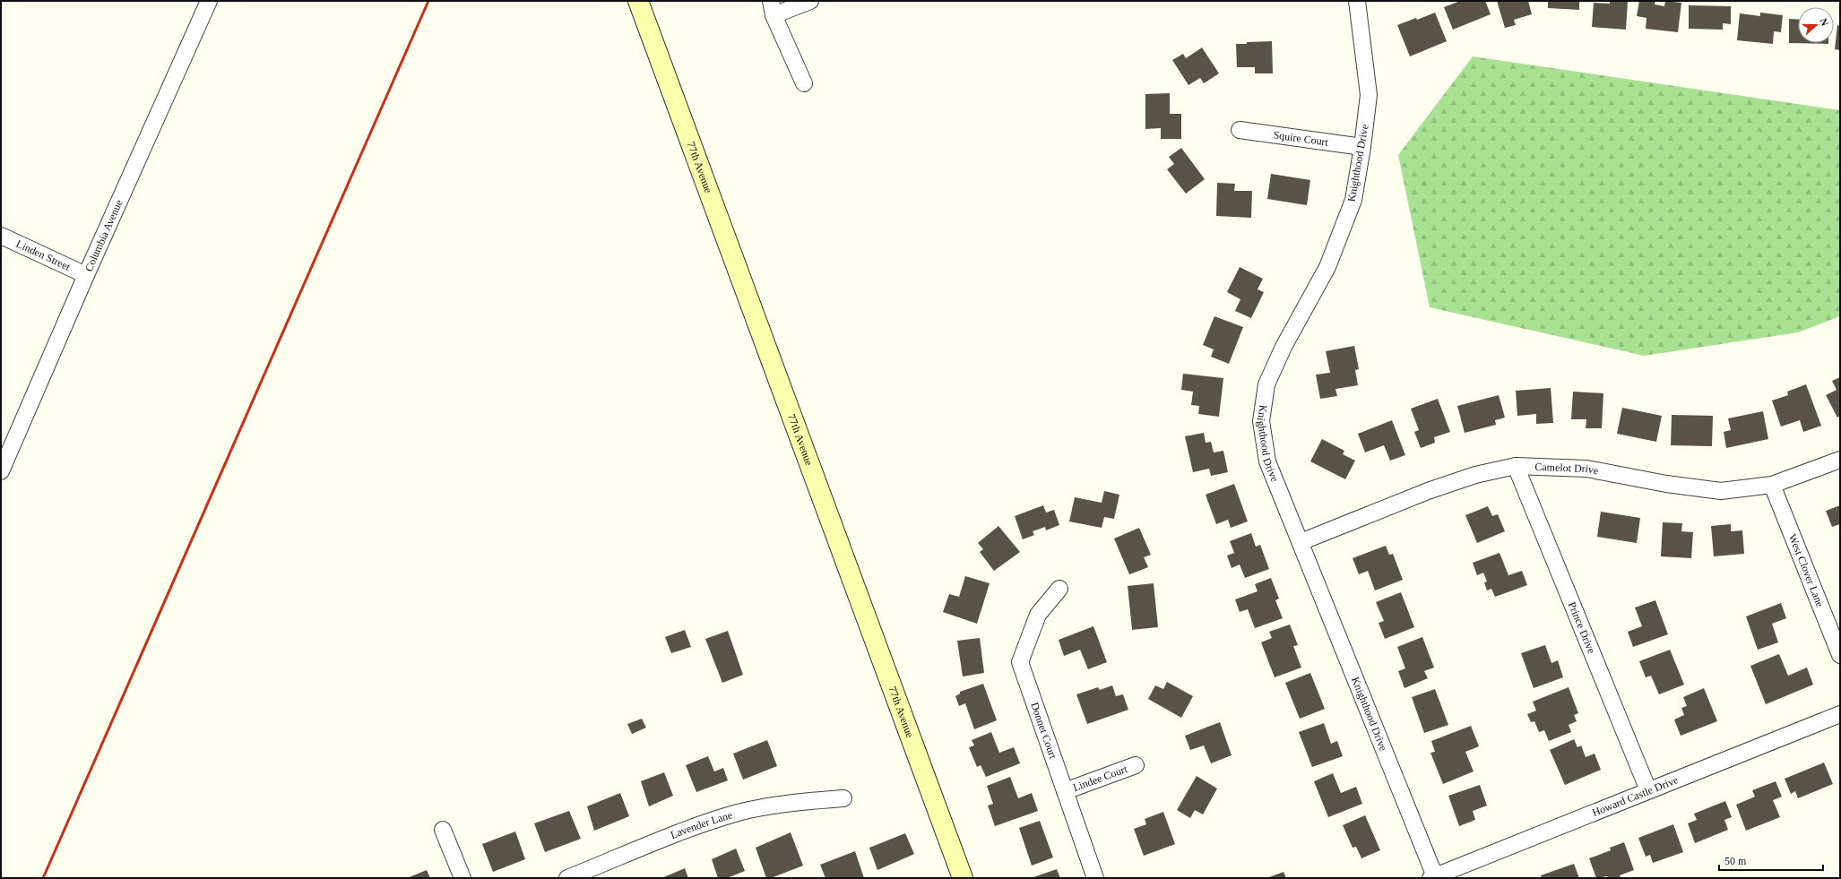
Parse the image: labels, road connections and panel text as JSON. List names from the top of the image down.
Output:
{
  "streets": {
    "street": [
      "Squire Court",
      "Knighthood Drive",
      "77th Avenue",
      "Columbia Avenue",
      "Linden Street",
      "Camelot Drive",
      "West Clover Lane",
      "Prince Drive",
      "Donnet Court",
      "Lindee Court",
      "Howard Castle Drive",
      "Lavender Lane"
    ]
  },
  "crossings": [
    ["Squire Court", "Knighthood Drive"],
    ["Knighthood Drive", "Camelot Drive"],
    ["Knighthood Drive", "Howard Castle Drive"],
    ["Columbia Avenue", "Linden Street"],
    ["Camelot Drive", "West Clover Lane"],
    ["Camelot Drive", "Prince Drive"],
    ["Prince Drive", "Howard Castle Drive"],
    ["Donnet Court", "Lindee Court"]
  ],
  "scale_bar": "50 m",
  "north": "right"
}
